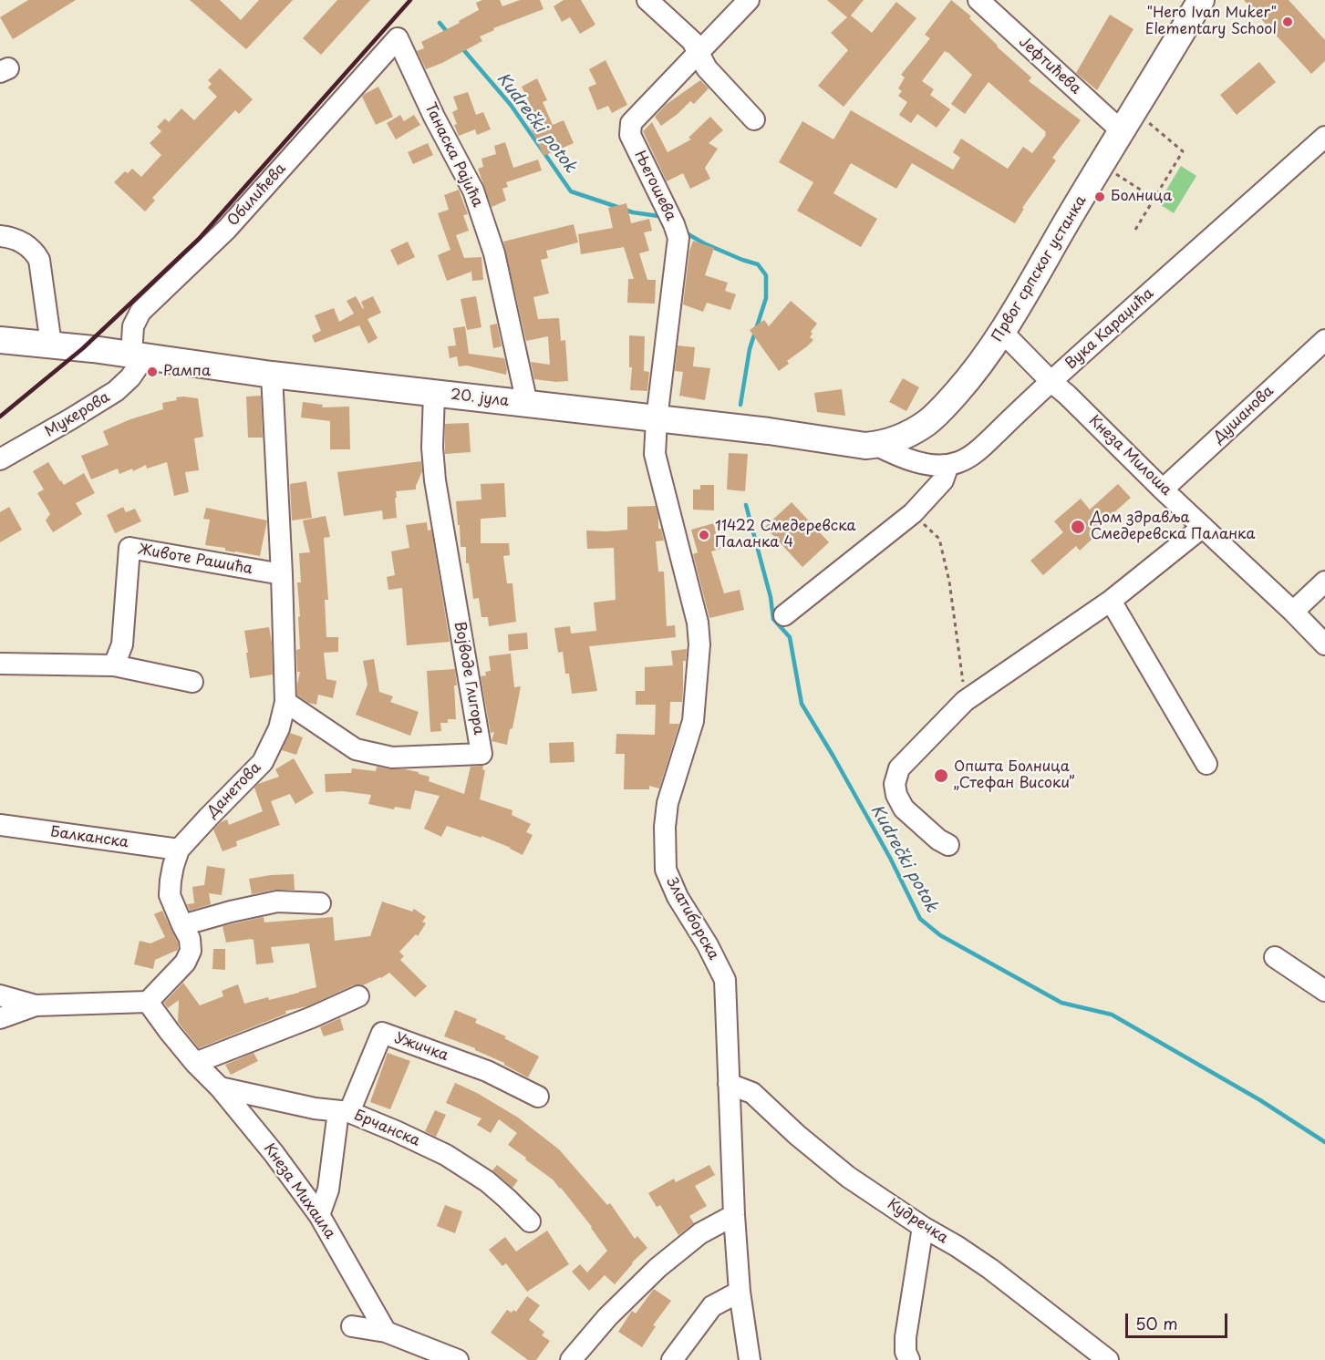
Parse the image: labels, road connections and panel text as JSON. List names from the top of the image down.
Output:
{
  "streets": {
    "main road": ["Првог српског устанка", "20. јула"],
    "street": [
      "Јефтићева",
      "Танаска Рајића",
      "Његошева",
      "Обилићева",
      "Вука Караџића",
      "Мукерова",
      "Душанова",
      "Кнеза Милоша",
      "Животе Рашића",
      "Војводе Глигора",
      "Данетова",
      "Балканска",
      "Златиборска",
      "Ужичка",
      "Брчанска",
      "Кнеза Михаила",
      "Кудречка"
    ]
  },
  "crossings": [
    ["Јефтићева", "Првог српског устанка"],
    ["Танаска Рајића", "Обилићева"],
    ["Танаска Рајића", "20. јула"],
    ["Његошева", "20. јула"],
    ["Његошева", "Златиборска"],
    ["Обилићева", "20. јула"],
    ["Обилићева", "Мукерова"],
    ["Првог српског устанка", "Вука Караџића"],
    ["Првог српског устанка", "20. јула"],
    ["Првог српског устанка", "Кнеза Милоша"],
    ["Вука Караџића", "20. јула"],
    ["Вука Караџића", "Кнеза Милоша"],
    ["20. јула", "Мукерова"],
    ["20. јула", "Војводе Глигора"],
    ["20. јула", "Данетова"],
    ["20. јула", "Златиборска"],
    ["Душанова", "Кнеза Милоша"],
    ["Животе Рашића", "Данетова"],
    ["Војводе Глигора", "Данетова"],
    ["Данетова", "Балканска"],
    ["Златиборска", "Кудречка"],
    ["Ужичка", "Брчанска"],
    ["Брчанска", "Кнеза Михаила"]
  ],
  "water": ["Kudrečki potok"],
  "places": [
    "\"Hero Ivan Muker\" Elementary School",
    "Болница",
    "Рампа",
    "Дом здравља Смедеревска Паланка",
    "11422 Смедеревска Паланка 4",
    "Општа Болница „Стефан Високи”"
  ],
  "scale_bar": "50 m"
}
